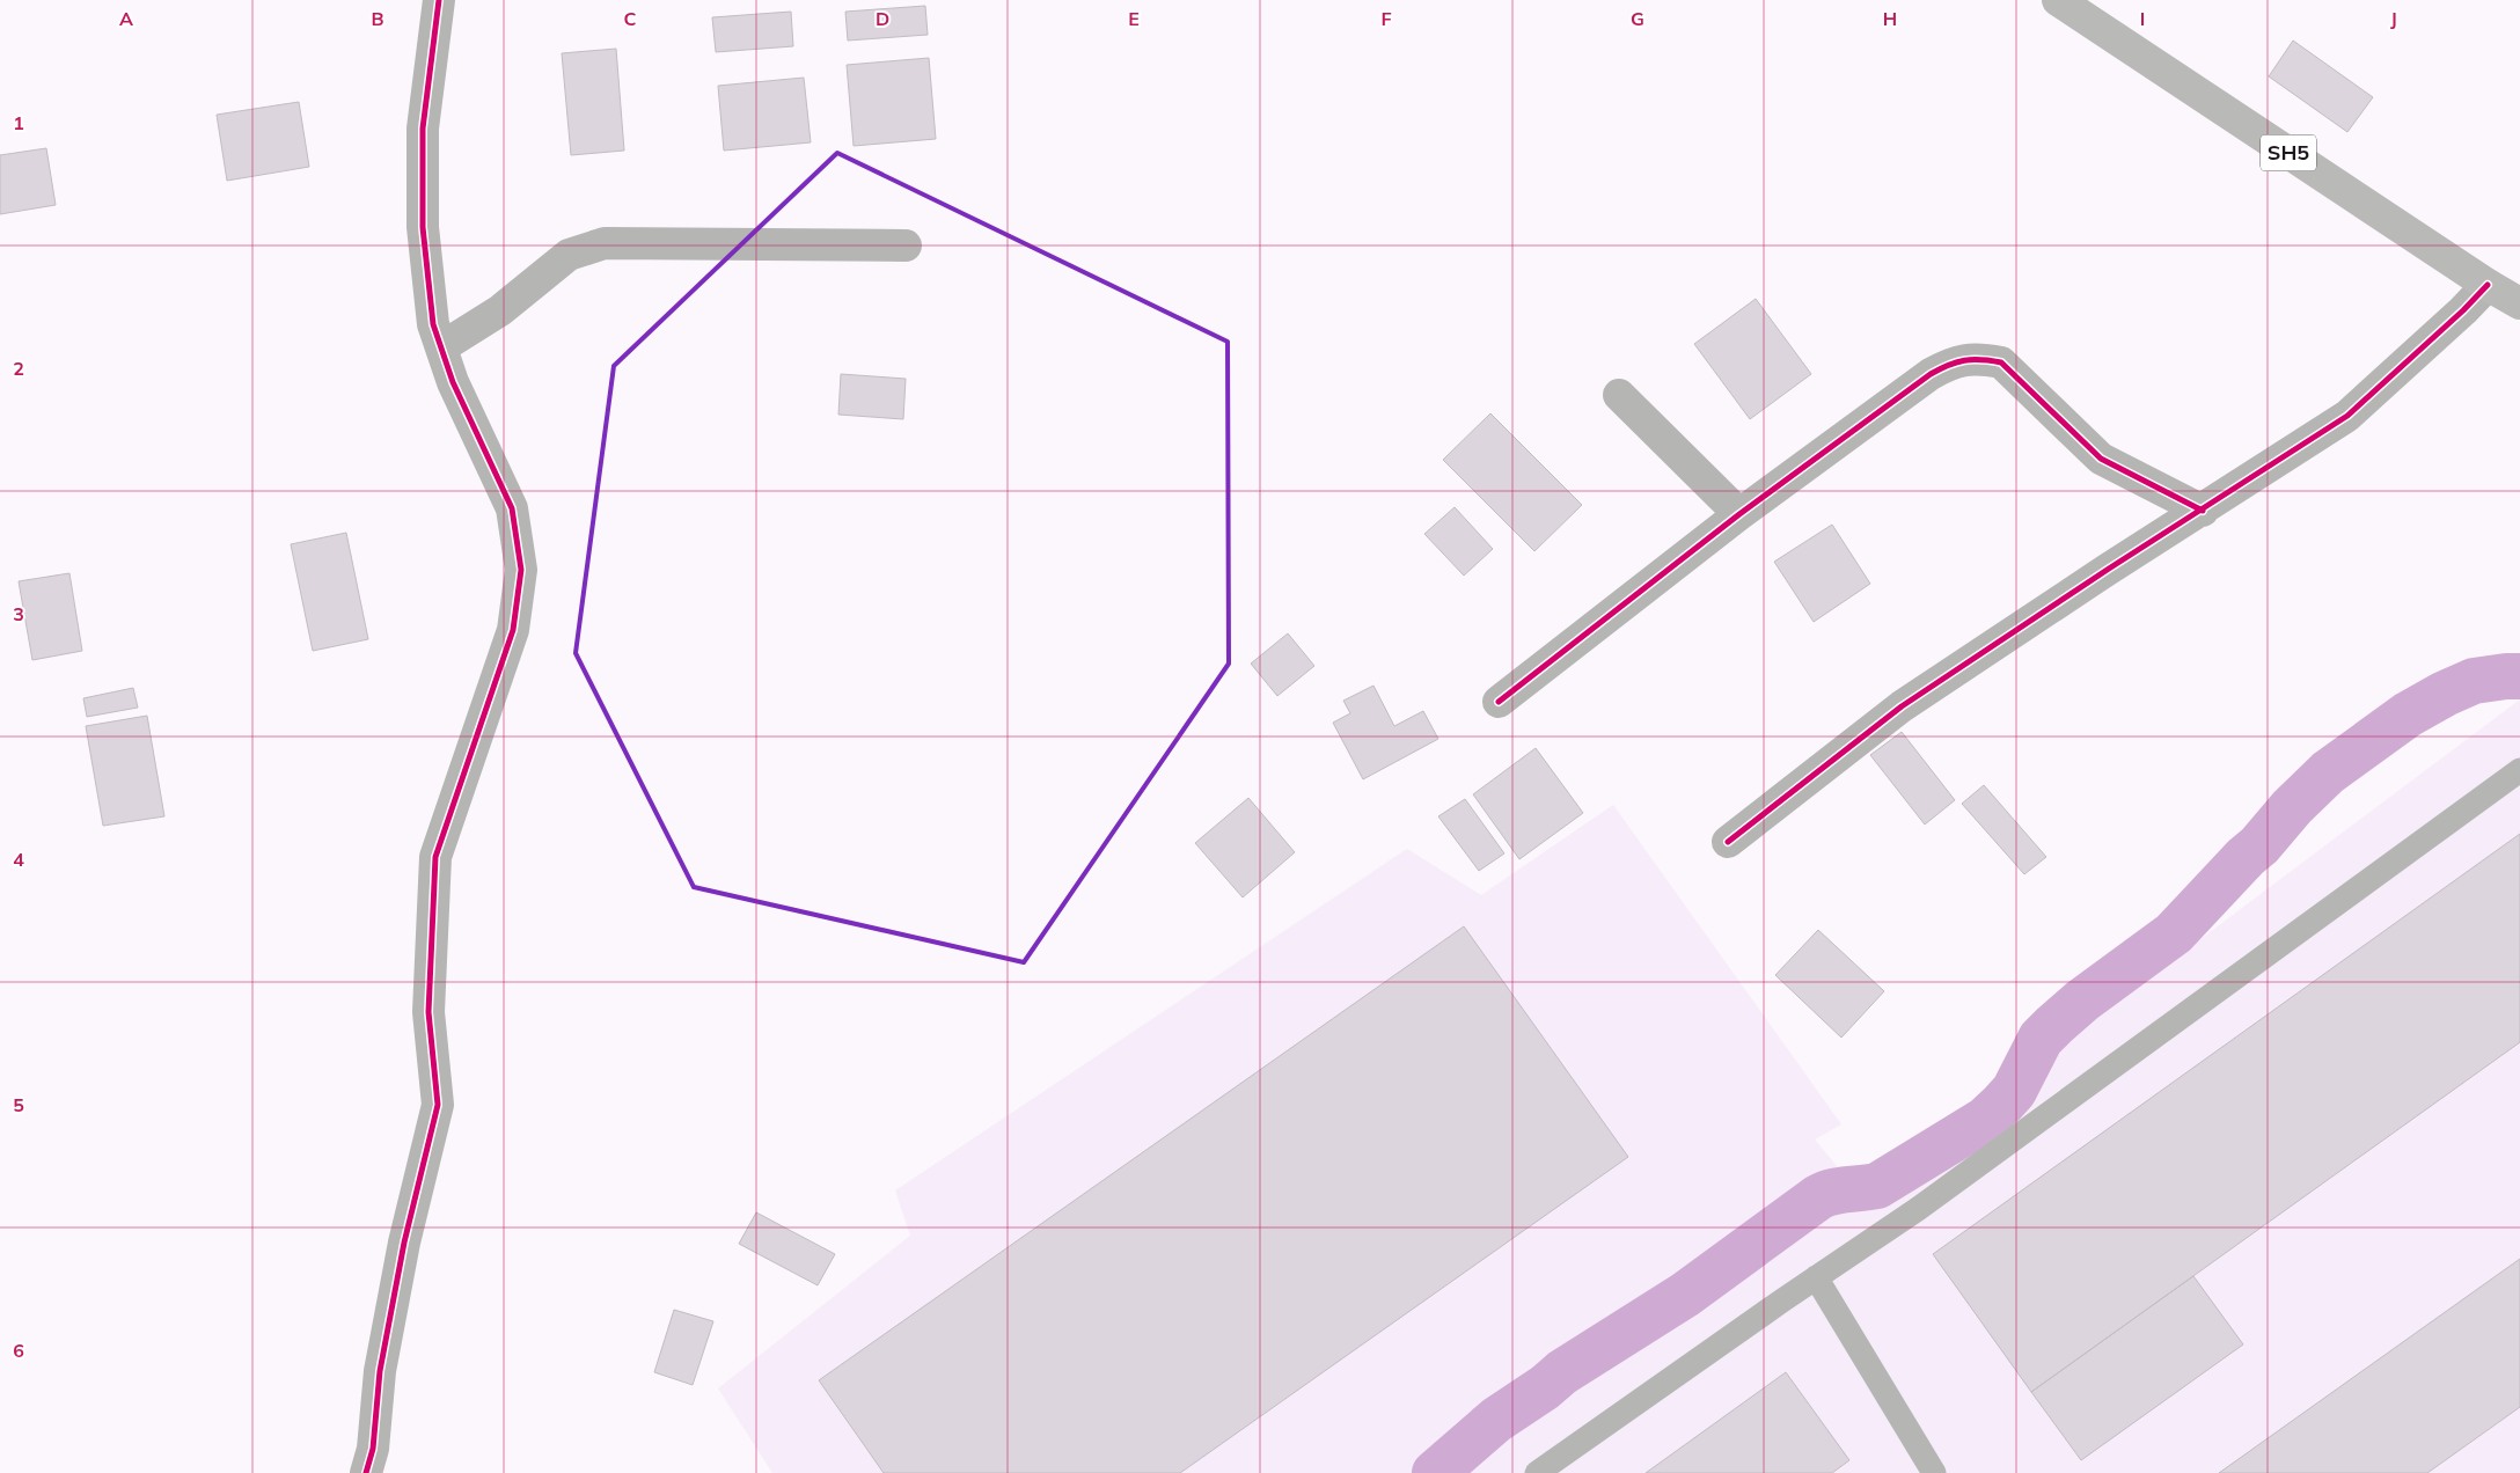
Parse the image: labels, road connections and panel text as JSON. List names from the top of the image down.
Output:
{
  "streets": {
    "main road": ["SH5"]
  },
  "grid": {
    "columns": [
      "A",
      "B",
      "C",
      "D",
      "E",
      "F",
      "G",
      "H",
      "I",
      "J"
    ],
    "rows": [
      "1",
      "2",
      "3",
      "4",
      "5",
      "6"
    ]
  }
}
